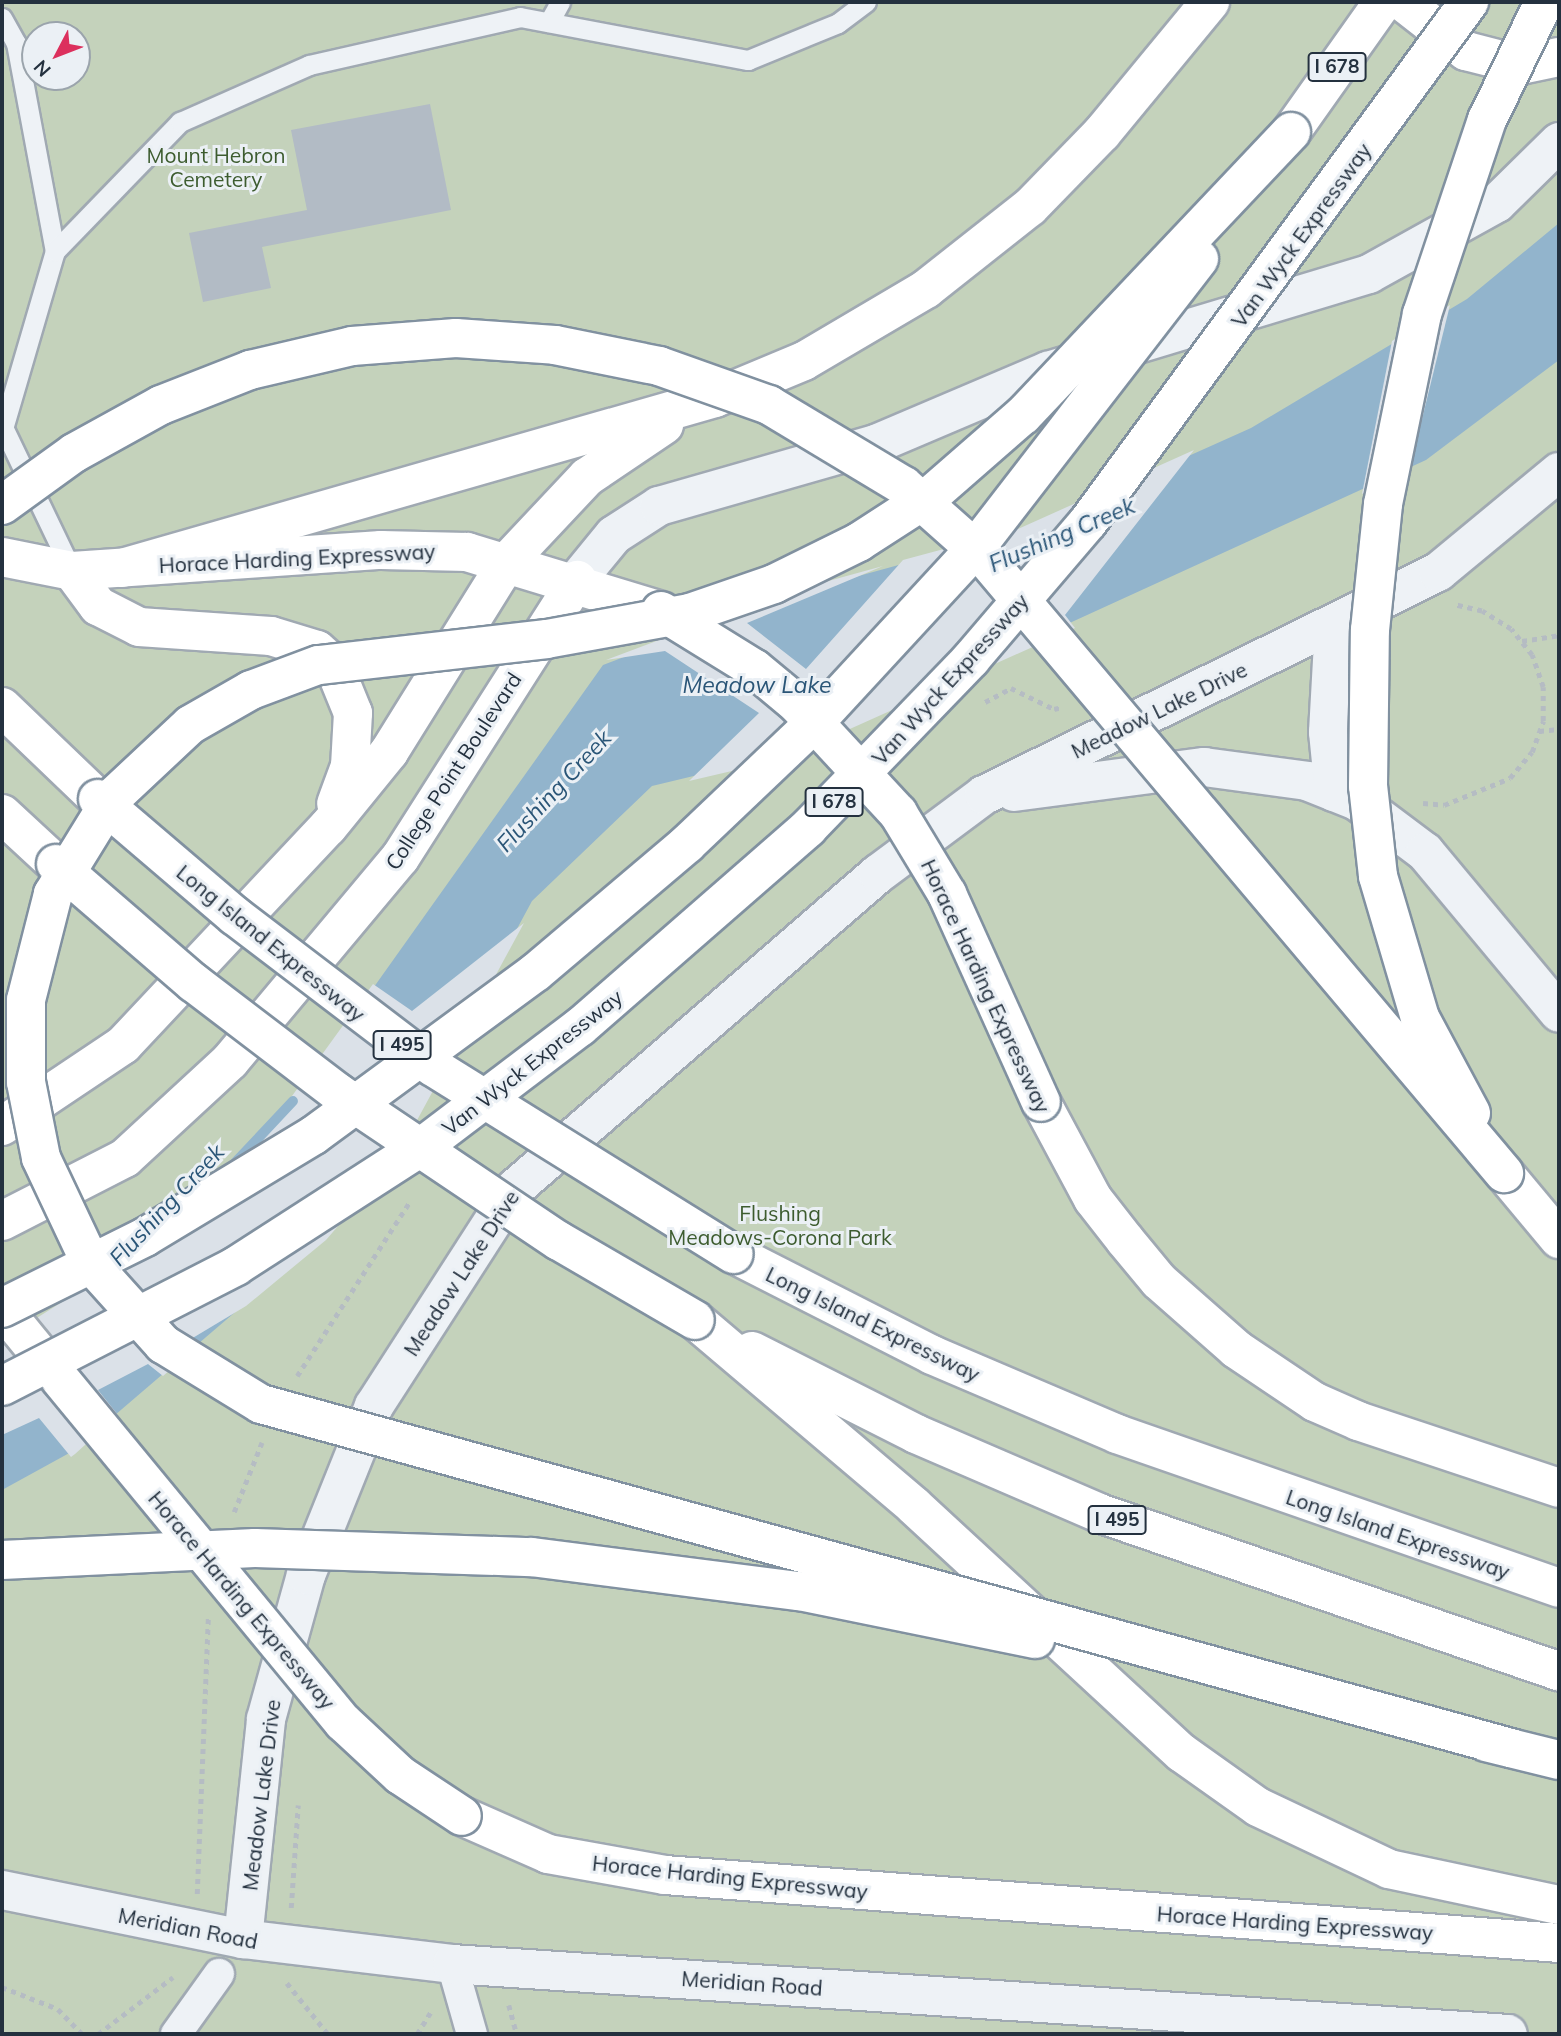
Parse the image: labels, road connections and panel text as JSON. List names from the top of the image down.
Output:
{
  "streets": {
    "main road": [
      "I 678",
      "Van Wyck Expressway",
      "Horace Harding Expressway",
      "College Point Boulevard",
      "Long Island Expressway",
      "I 495"
    ],
    "street": ["Meadow Lake Drive", "Meridian Road"]
  },
  "crossings": [
    ["I 678", "Horace Harding Expressway"],
    ["Horace Harding Expressway", "College Point Boulevard"],
    ["Meadow Lake Drive", "Meridian Road"]
  ],
  "water": ["Flushing Creek", "Meadow Lake"],
  "parks": ["Mount Hebron Cemetery", "Flushing Meadows-Corona Park"],
  "north": "bottom left"
}
